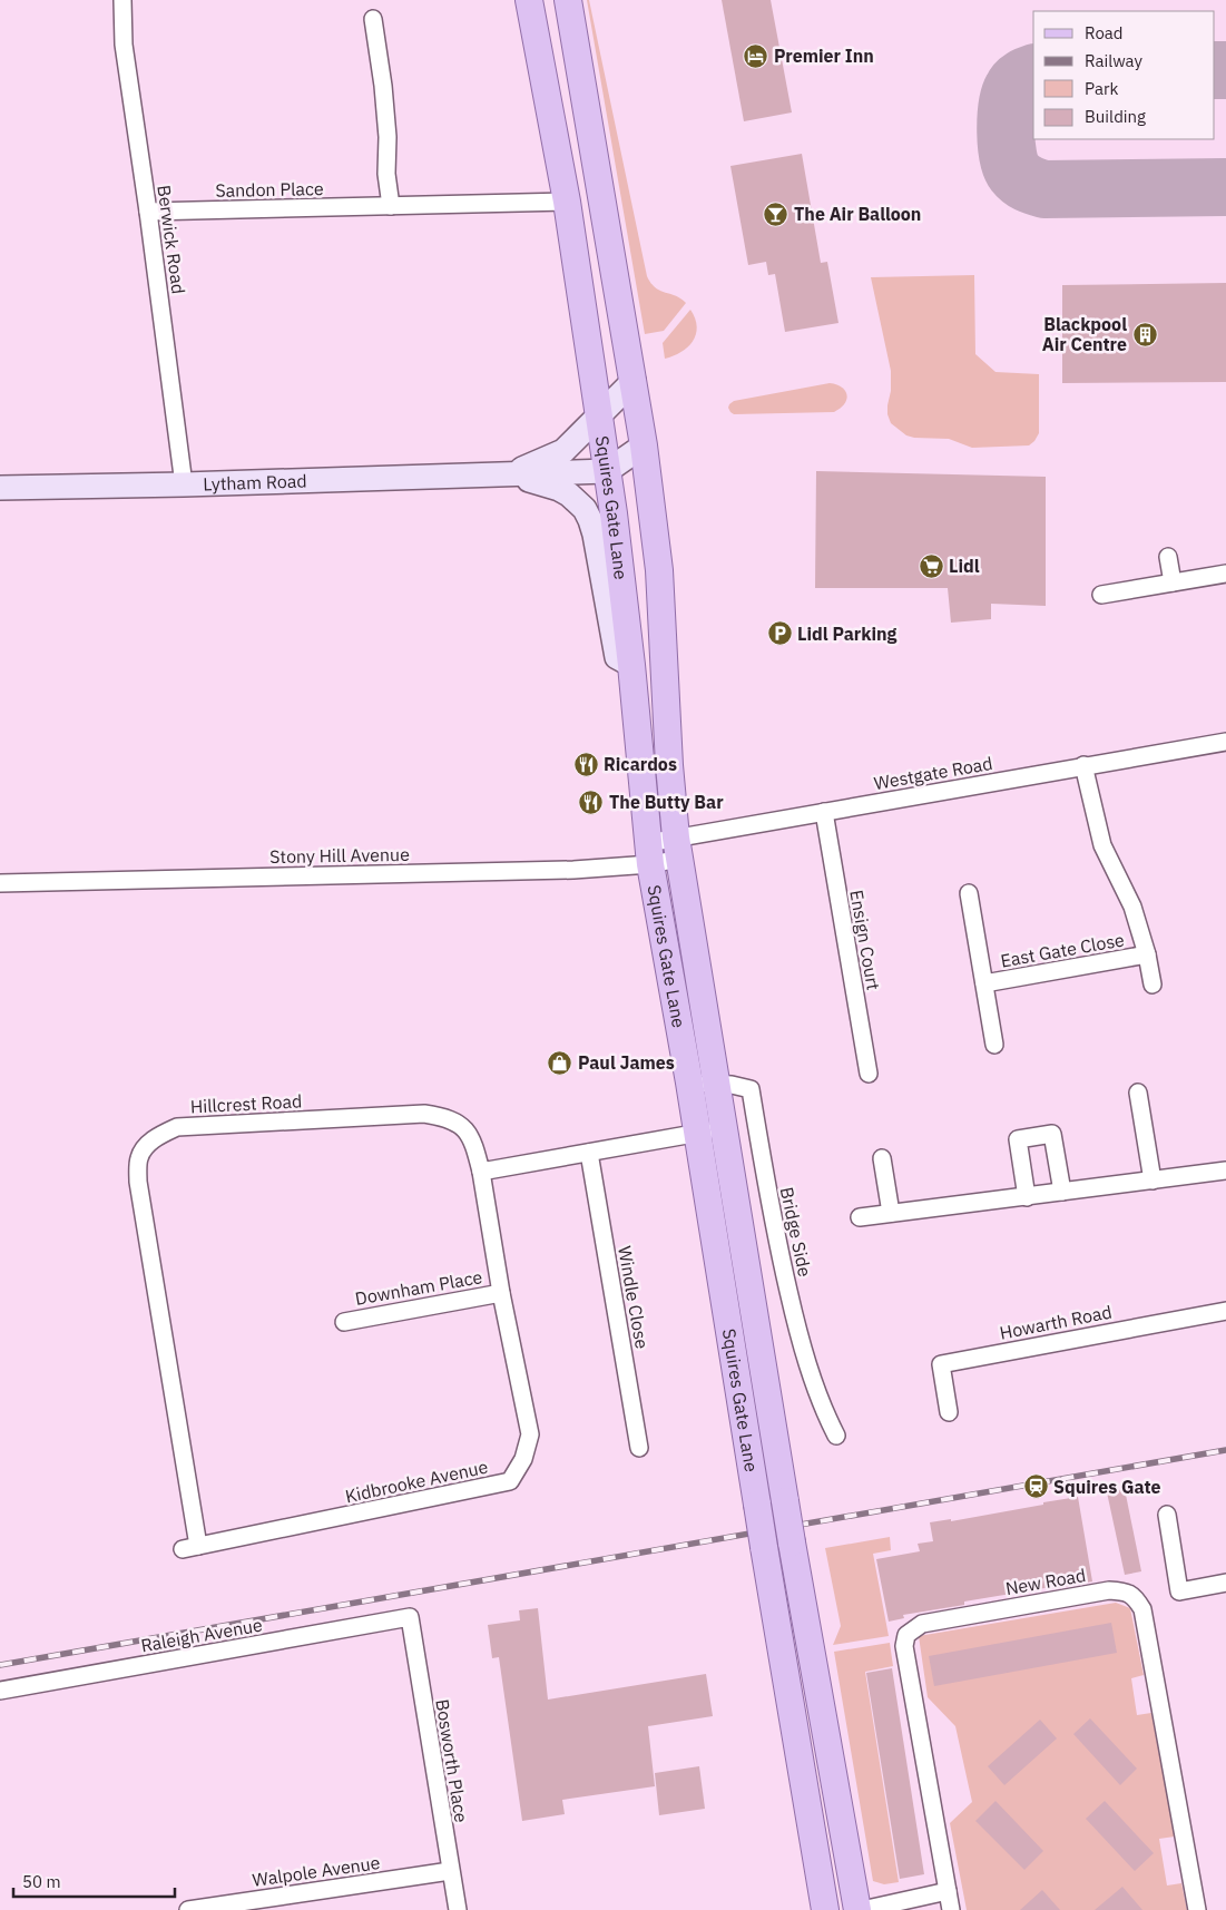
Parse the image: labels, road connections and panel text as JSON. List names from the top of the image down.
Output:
{
  "streets": {
    "main road": ["Lytham Road", "Squires Gate Lane"],
    "street": [
      "Sandon Place",
      "Berwick Road",
      "Westgate Road",
      "Stony Hill Avenue",
      "Ensign Court",
      "East Gate Close",
      "Hillcrest Road",
      "Bridge Side",
      "Downham Place",
      "Windle Close",
      "Howarth Road",
      "Kidbrooke Avenue",
      "New Road",
      "Raleigh Avenue",
      "Bosworth Place",
      "Walpole Avenue"
    ]
  },
  "crossings": [
    ["Sandon Place", "Berwick Road"],
    ["Sandon Place", "Squires Gate Lane"],
    ["Berwick Road", "Lytham Road"],
    ["Lytham Road", "Squires Gate Lane"],
    ["Squires Gate Lane", "Westgate Road"],
    ["Squires Gate Lane", "Stony Hill Avenue"],
    ["Squires Gate Lane", "Bridge Side"],
    ["Westgate Road", "Stony Hill Avenue"],
    ["Westgate Road", "Ensign Court"],
    ["Westgate Road", "East Gate Close"],
    ["Hillcrest Road", "Kidbrooke Avenue"],
    ["Downham Place", "Kidbrooke Avenue"],
    ["Raleigh Avenue", "Bosworth Place"],
    ["Bosworth Place", "Walpole Avenue"]
  ],
  "places": {
    "hotel": ["Premier Inn"],
    "bar": ["The Air Balloon"],
    "building": ["Blackpool Air Centre"],
    "supermarket": ["Lidl"],
    "parking": ["Lidl Parking"],
    "restaurant": ["Ricardos", "The Butty Bar"],
    "shop": ["Paul James"],
    "station": ["Squires Gate"]
  },
  "legend": [
    "Road",
    "Railway",
    "Park",
    "Building"
  ],
  "scale_bar": "50 m"
}
